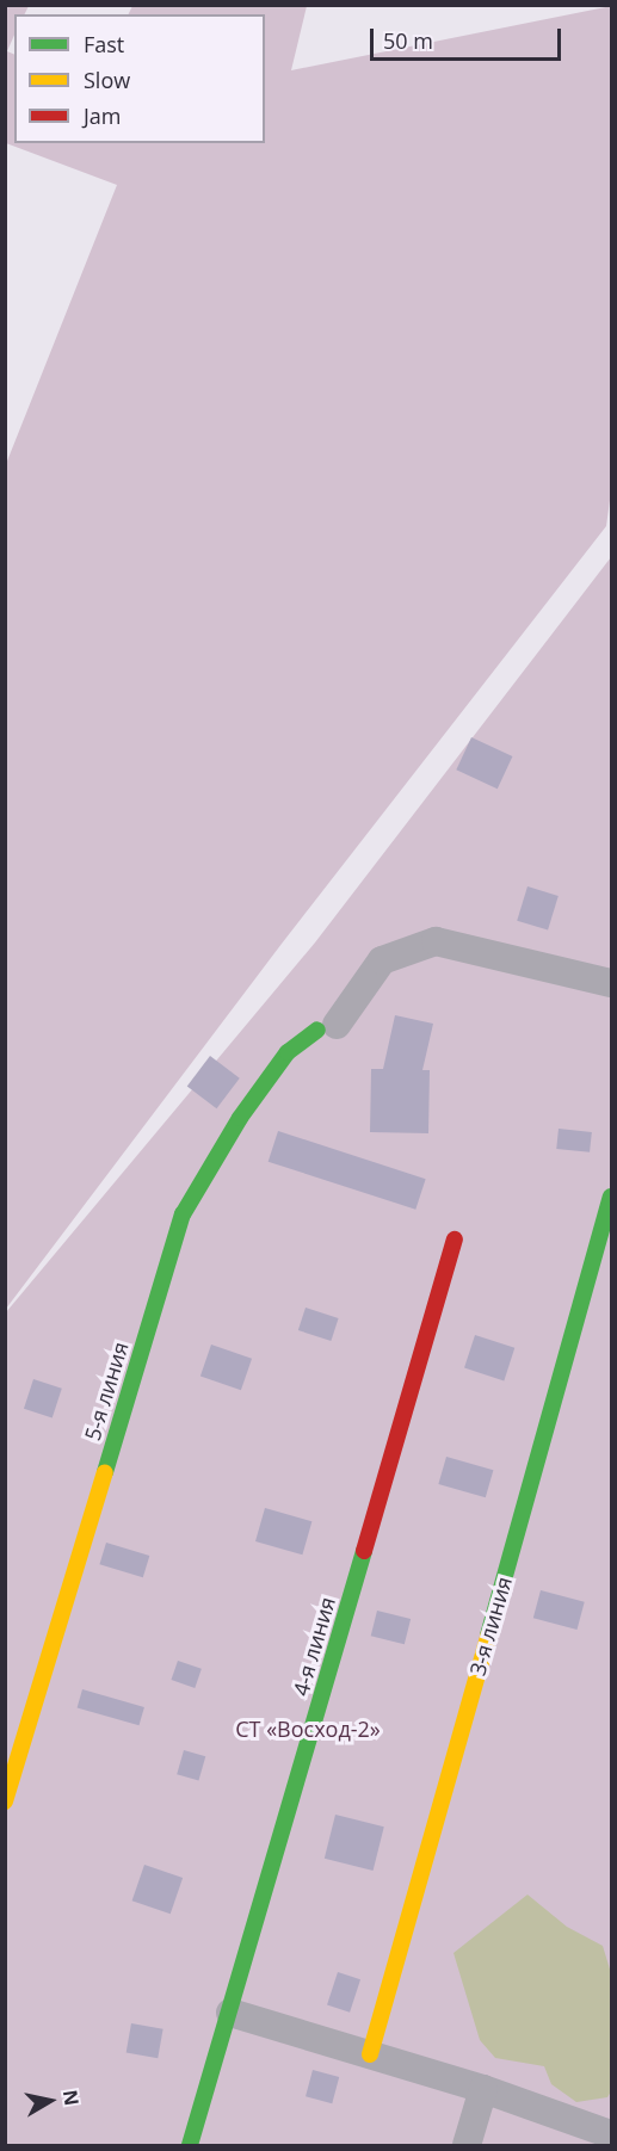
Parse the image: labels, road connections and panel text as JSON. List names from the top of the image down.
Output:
{
  "streets": {
    "street": ["5-я линия", "3-я линия", "4-я линия"]
  },
  "parks": ["СТ «Восход-2»"],
  "legend": ["Fast", "Slow", "Jam"],
  "scale_bar": "50 m",
  "north": "right"
}
